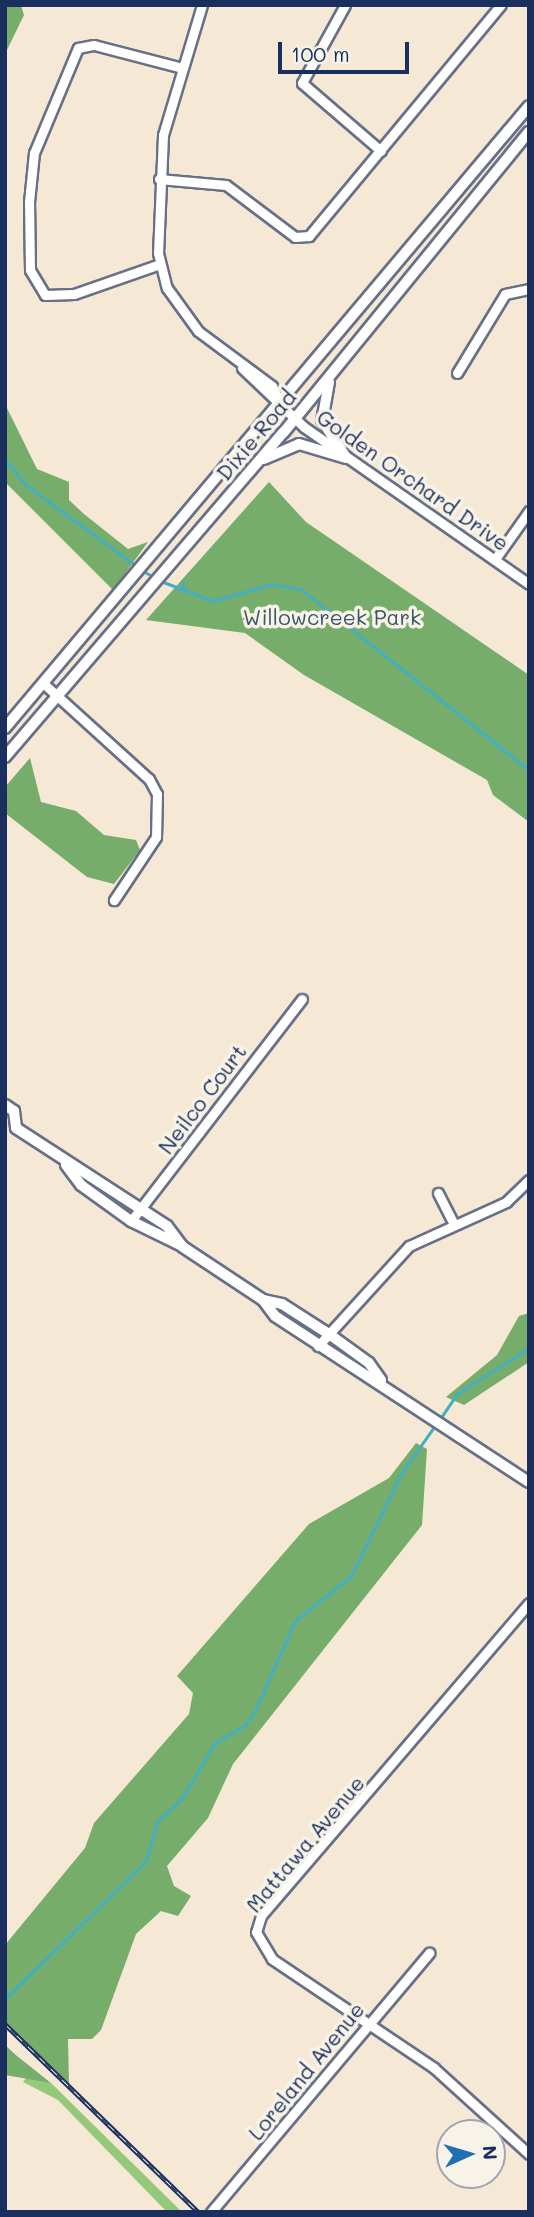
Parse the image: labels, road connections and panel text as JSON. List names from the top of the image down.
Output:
{
  "streets": {
    "main road": ["Dixie Road"],
    "street": [
      "Golden Orchard Drive",
      "Neilco Court",
      "Mattawa Avenue",
      "Loreland Avenue"
    ]
  },
  "crossings": [
    ["Dixie Road", "Golden Orchard Drive"],
    ["Mattawa Avenue", "Loreland Avenue"]
  ],
  "parks": ["Willowcreek Park"],
  "scale_bar": "100 m",
  "north": "right"
}
